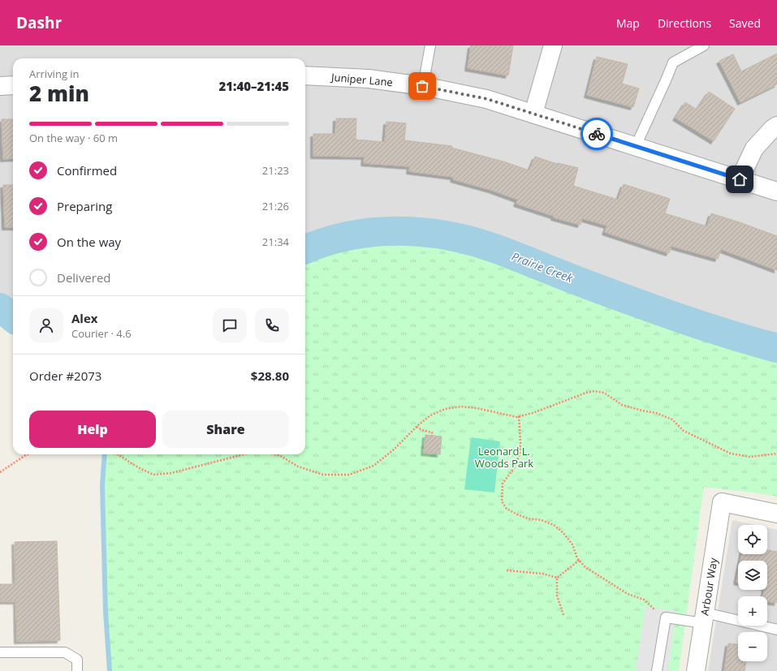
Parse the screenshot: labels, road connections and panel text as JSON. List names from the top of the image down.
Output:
{
  "streets": {
    "street": ["Juniper Lane", "Arbour Way"]
  },
  "water": ["Prairie Creek"],
  "parks": ["Leonard L. Woods Park"],
  "page": {
    "header": "Dashr",
    "nav": ["Map", "Directions", "Saved"],
    "heading": ["2 min", "Arriving in", "21:40–21:45"],
    "panel": [
      "Alex",
      "Courier · 4.6",
      "Order #2073",
      "$28.80"
    ],
    "bar": "On the way · 60 m",
    "list": [
      ["Confirmed", "21:23"],
      ["Preparing", "21:26"],
      ["On the way", "21:34"],
      "Delivered"
    ],
    "buttons": ["Help", "Share"],
    "map_buttons": ["+", "−"]
  }
}
